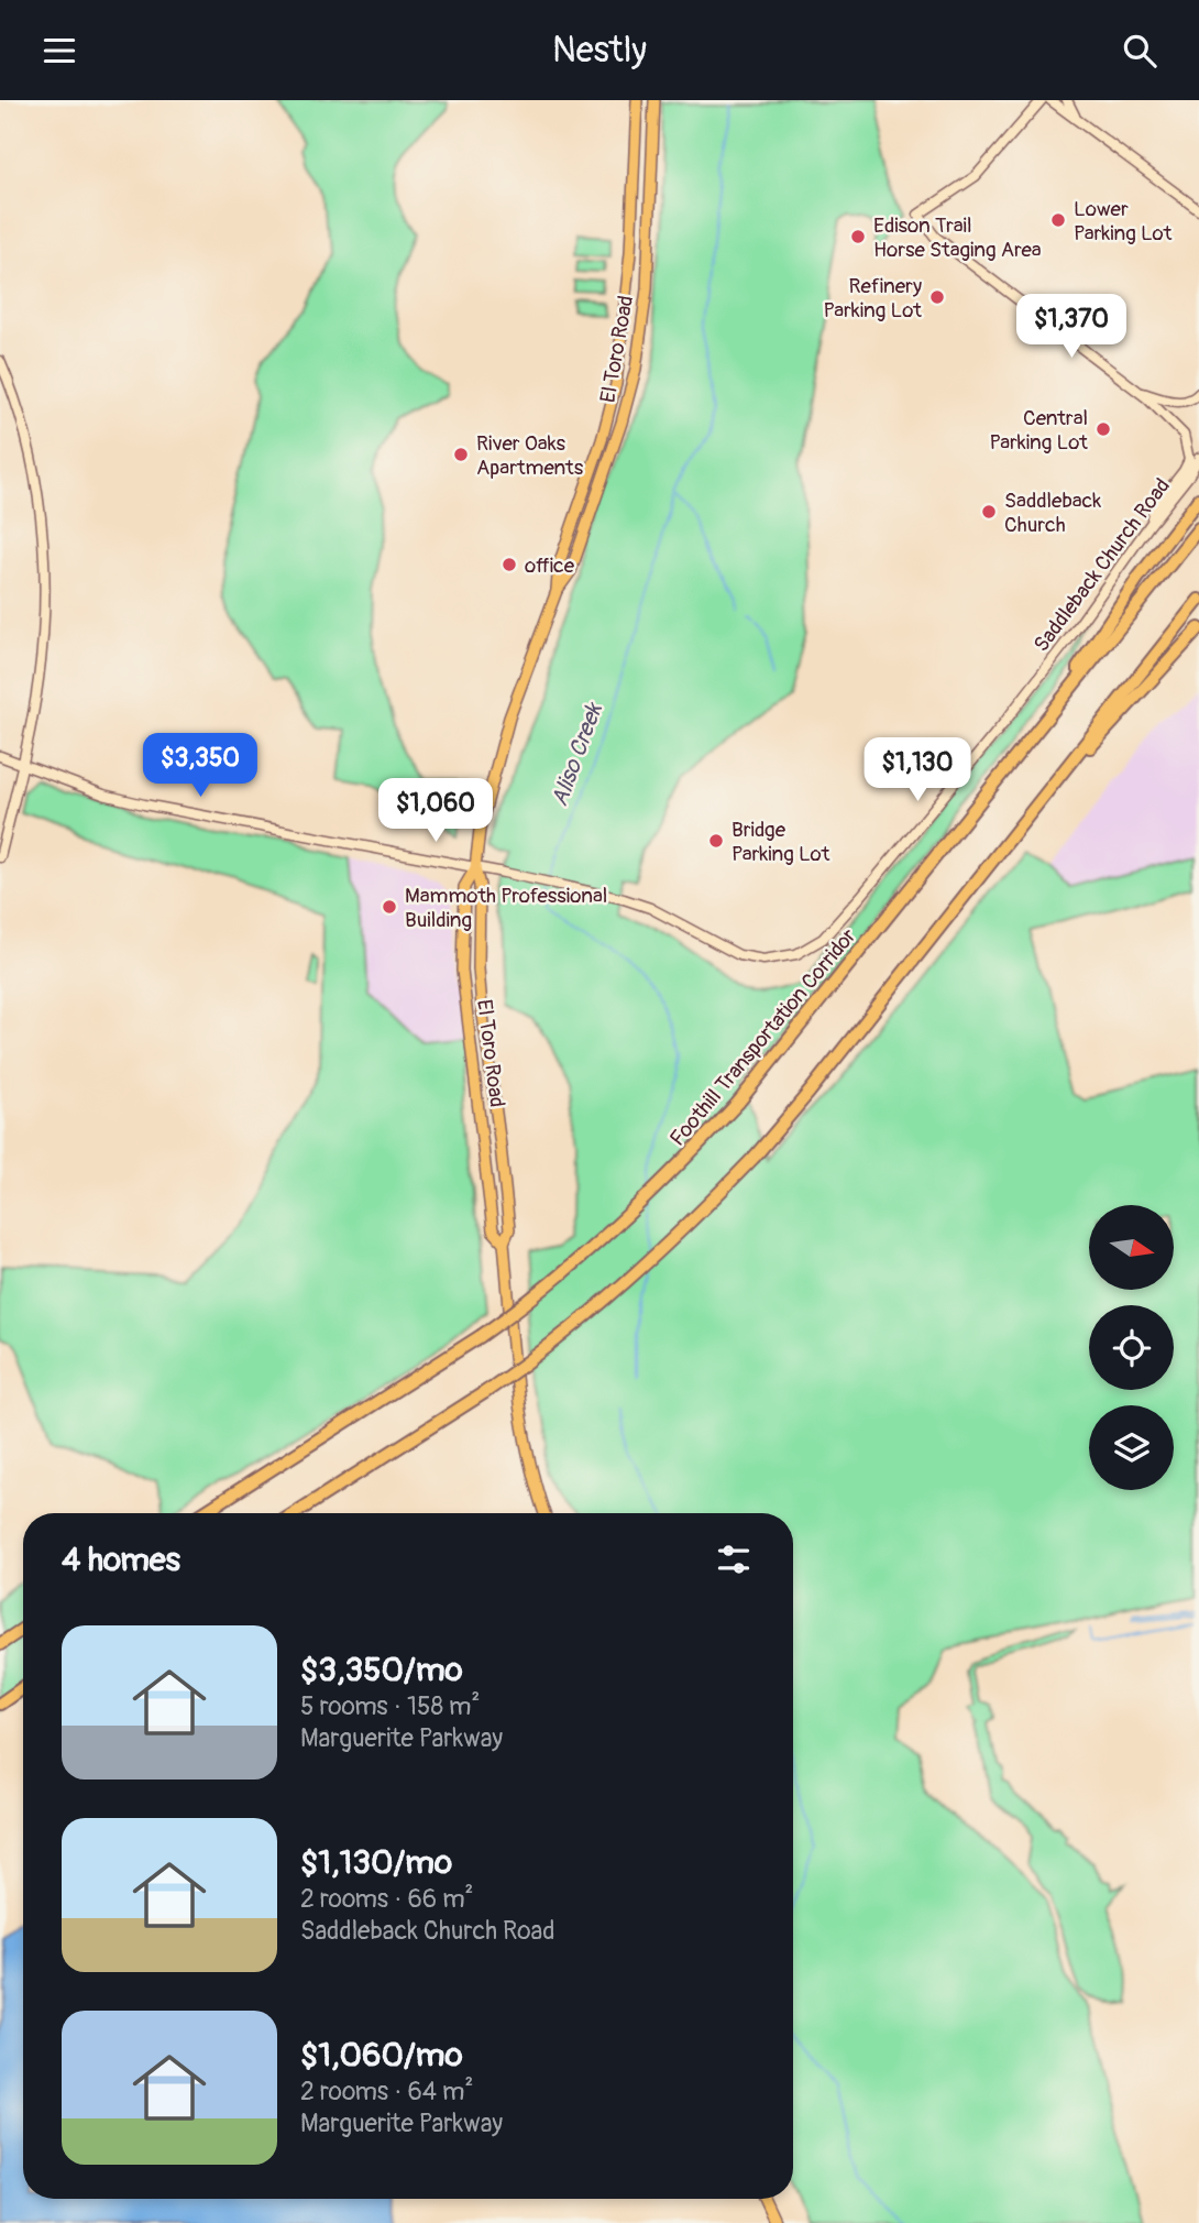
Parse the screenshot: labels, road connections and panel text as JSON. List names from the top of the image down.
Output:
{
  "streets": {
    "highway": ["Foothill Transportation Corridor"],
    "main road": ["El Toro Road", "Saddleback Church Road"]
  },
  "crossings": [
    ["El Toro Road", "Saddleback Church Road"]
  ],
  "water": ["Aliso Creek"],
  "places": [
    "Lower Parking Lot",
    "Edison Trail Horse Staging Area",
    "Refinery Parking Lot",
    "Central Parking Lot",
    "River Oaks Apartments",
    "Saddleback Church",
    "office",
    "Bridge Parking Lot",
    "Mammoth Professional Building"
  ],
  "north": "right",
  "page": {
    "header": "Nestly",
    "price": [
      "$1,370",
      "$3,350",
      "$1,130",
      "$1,060"
    ],
    "heading": "4 homes",
    "list": [
      {
        "name": "$3,350/mo",
        "note": "5 rooms · 158 m² · Marguerite Parkway"
      },
      {
        "name": "$1,130/mo",
        "note": "2 rooms · 66 m² · Saddleback Church Road"
      },
      {
        "name": "$1,060/mo",
        "note": "2 rooms · 64 m² · Marguerite Parkway"
      }
    ]
  }
}
